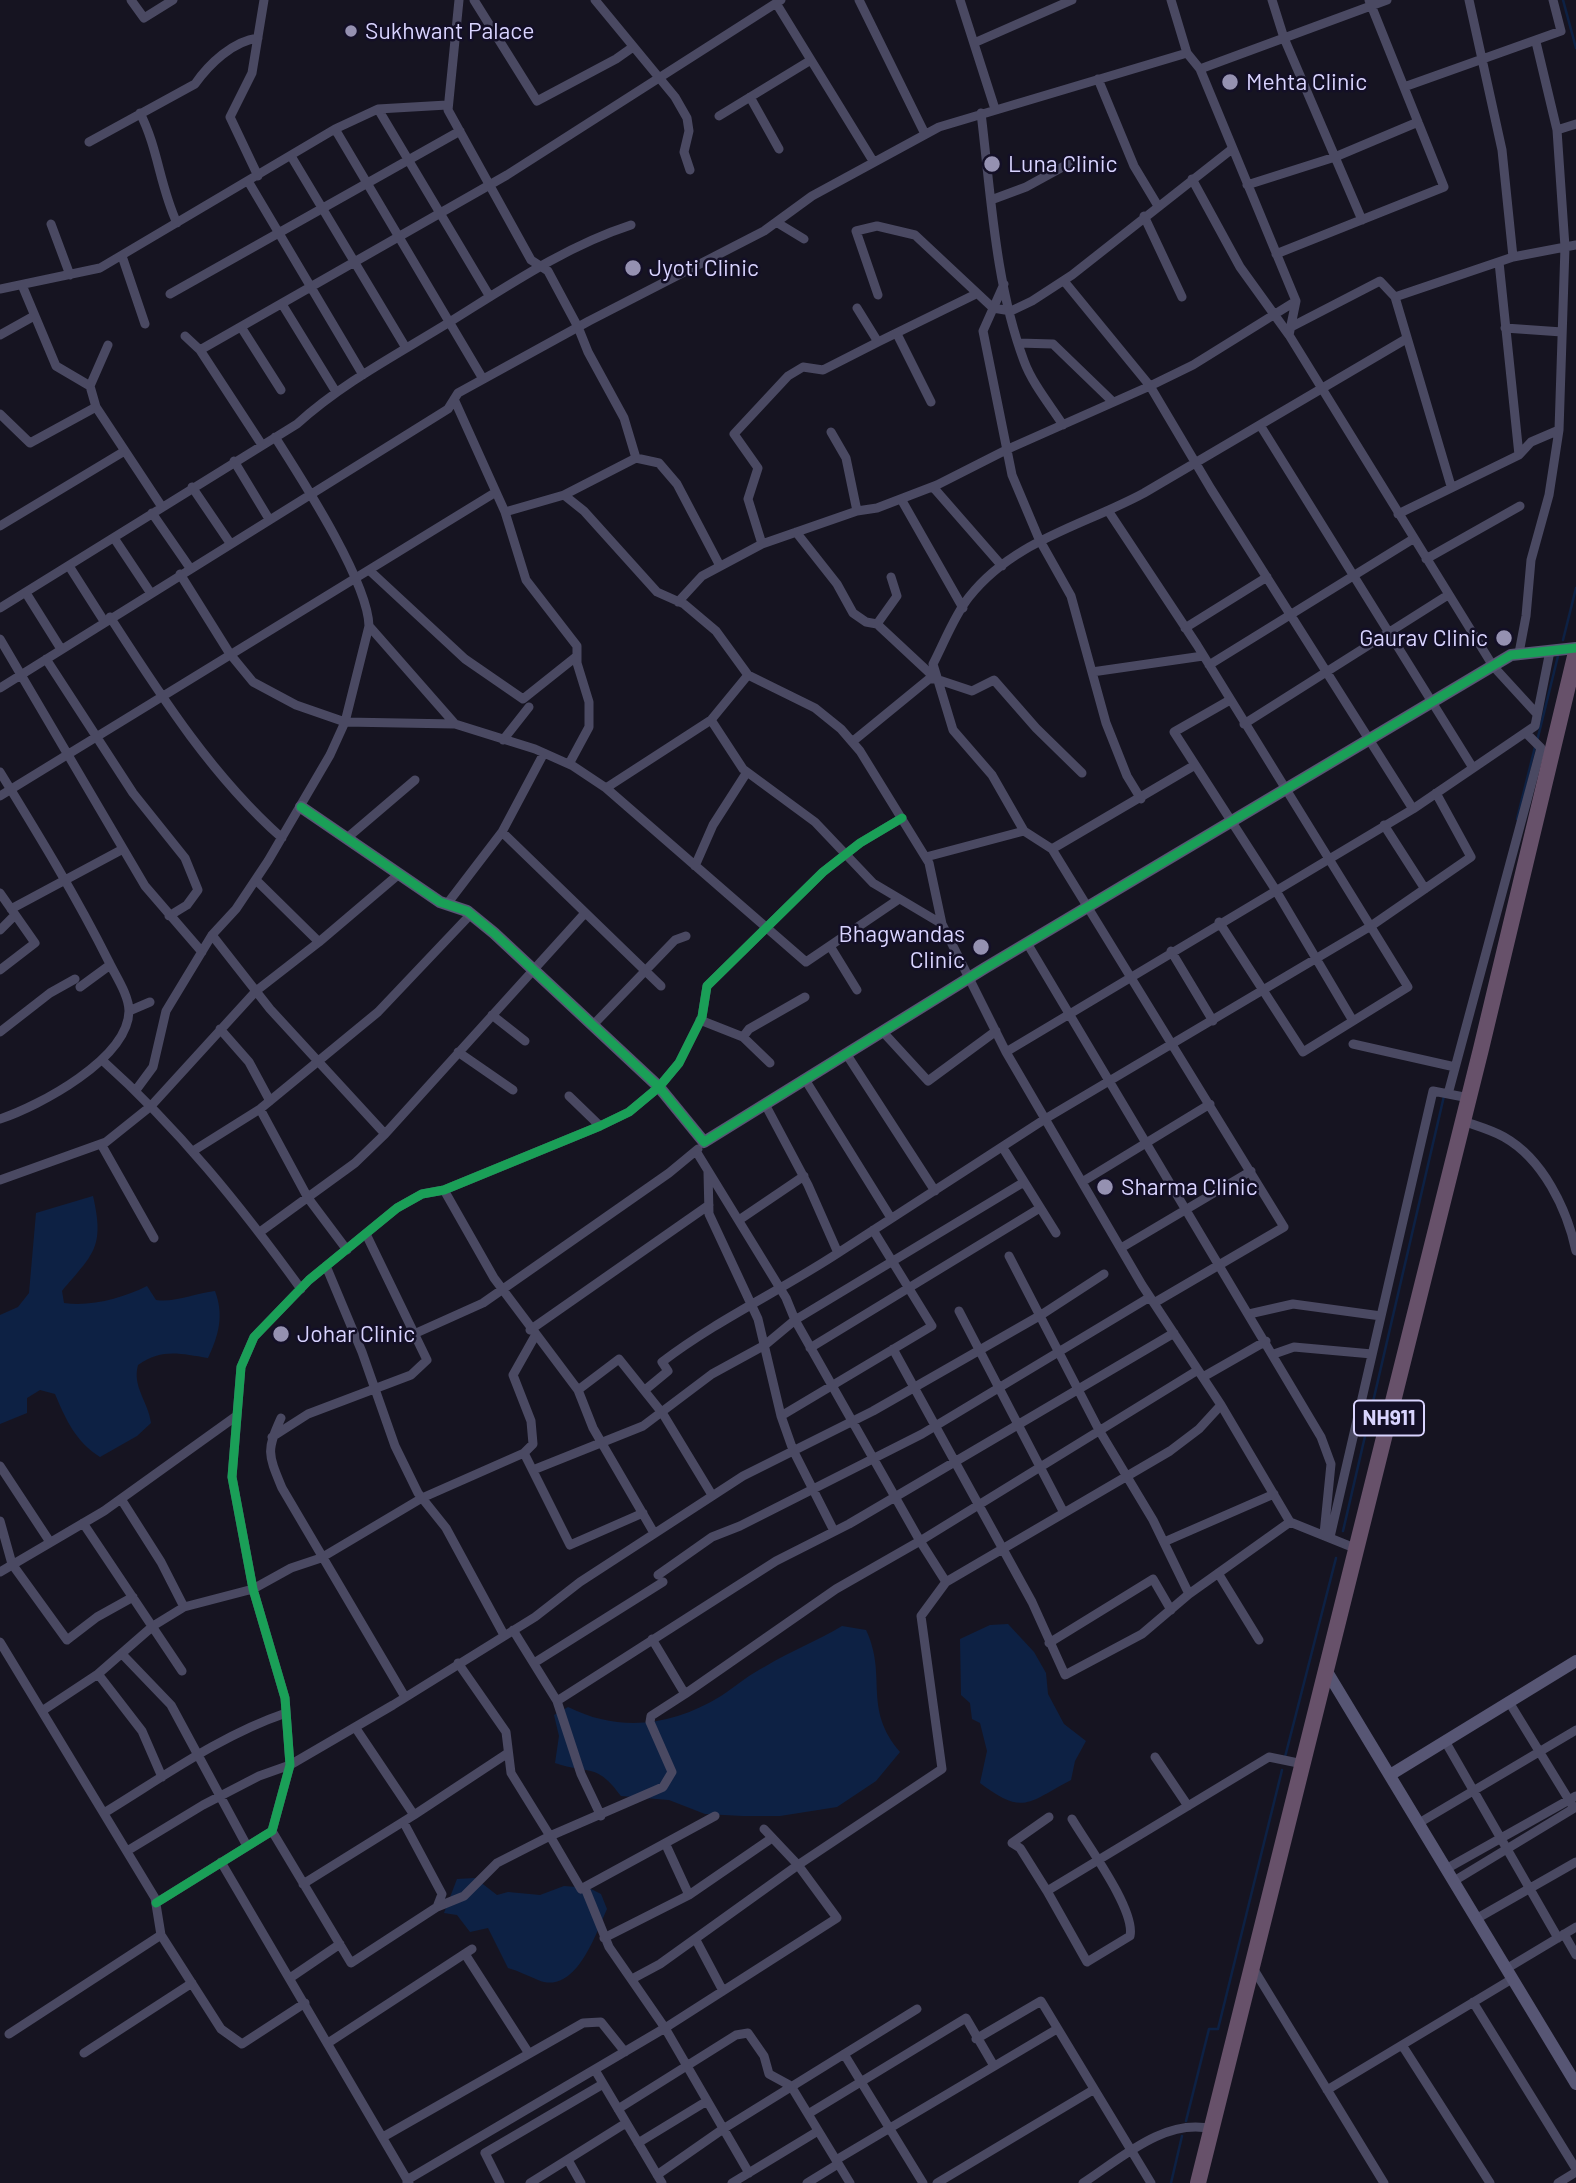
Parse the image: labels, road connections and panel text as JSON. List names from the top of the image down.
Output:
{
  "streets": {
    "highway": ["NH911"]
  },
  "places": [
    "Sukhwant Palace",
    "Mehta Clinic",
    "Luna Clinic",
    "Jyoti Clinic",
    "Gaurav Clinic",
    "Bhagwandas Clinic",
    "Sharma Clinic",
    "Johar Clinic"
  ]
}
